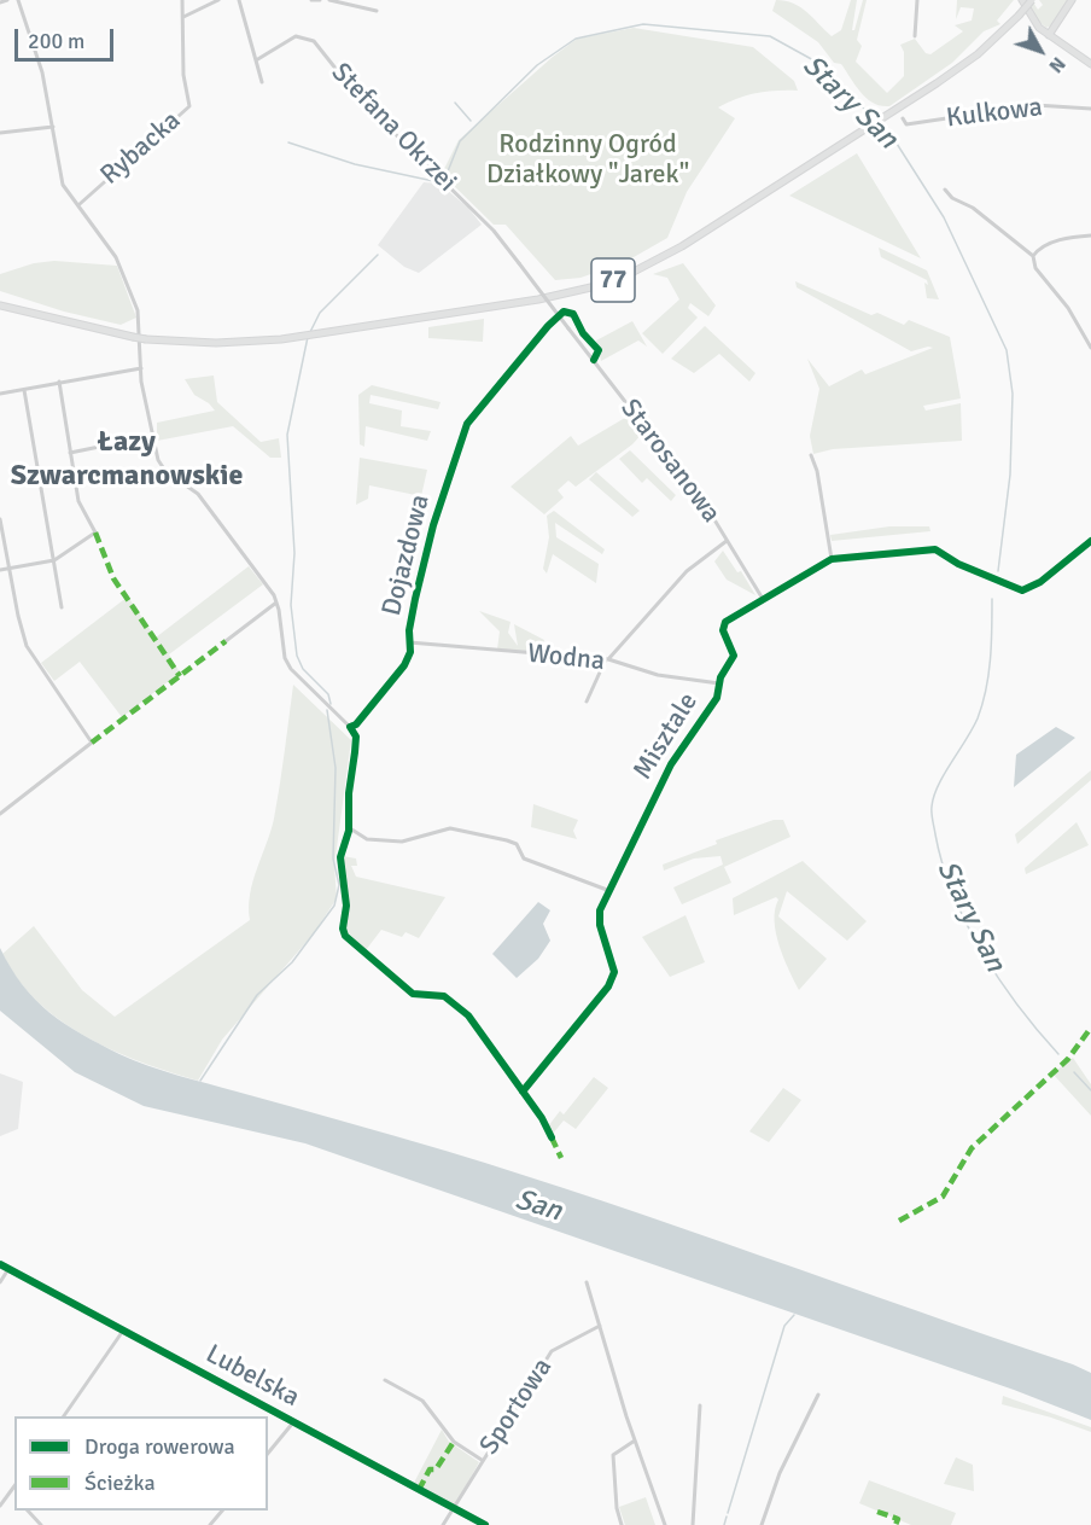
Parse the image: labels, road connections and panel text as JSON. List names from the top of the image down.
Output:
{
  "streets": {
    "main road": ["77", "Lubelska"],
    "street": [
      "Kulkowa",
      "Stefana Okrzei",
      "Rybacka",
      "Starosanowa",
      "Dojazdowa",
      "Wodna",
      "Misztale",
      "Sportowa"
    ]
  },
  "crossings": [
    ["Stefana Okrzei", "Starosanowa"],
    ["Starosanowa", "Dojazdowa"],
    ["Starosanowa", "Misztale"],
    ["Dojazdowa", "Wodna"],
    ["Wodna", "Misztale"],
    ["Lubelska", "Sportowa"]
  ],
  "districts": ["Łazy Szwarcmanowskie"],
  "water": ["Stary San", "San"],
  "parks": ["Rodzinny Ogród Działkowy \"Jarek\""],
  "legend": ["Droga rowerowa", "Ścieżka"],
  "scale_bar": "200 m",
  "north": "bottom right"
}
